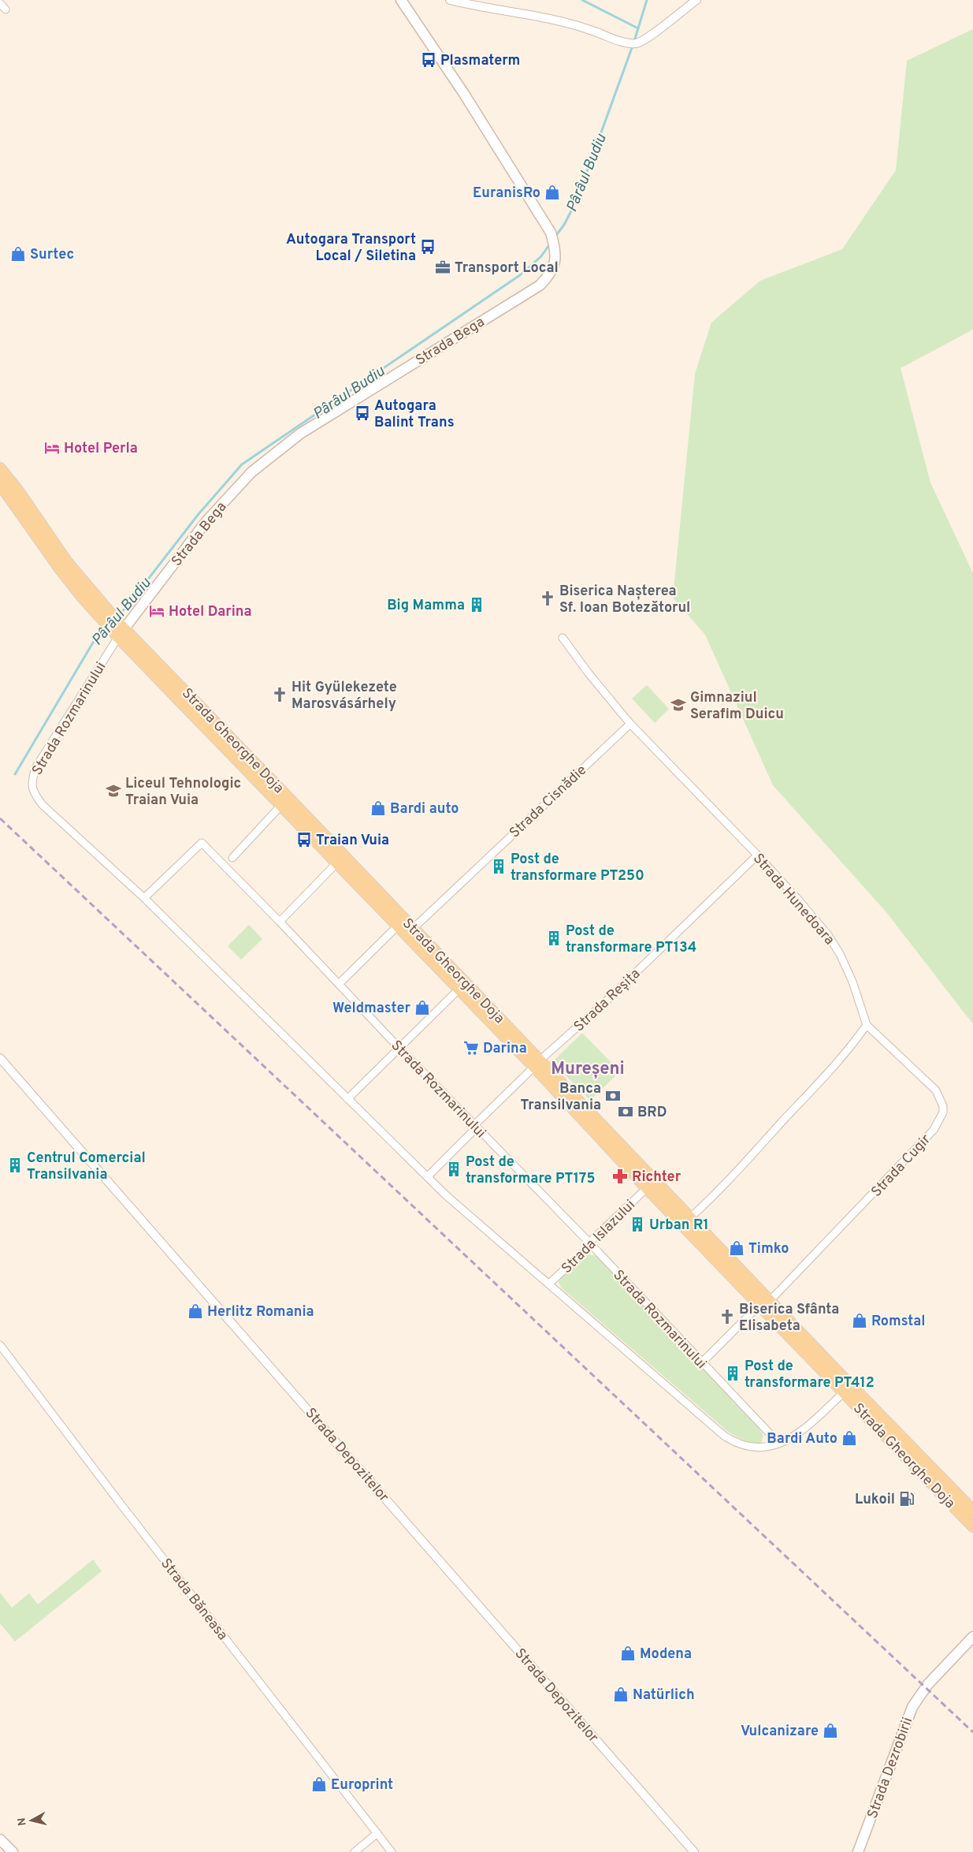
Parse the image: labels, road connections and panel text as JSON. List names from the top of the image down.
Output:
{
  "streets": {
    "main road": ["Strada Bega", "Strada Gheorghe Doja", "Strada Dezrobirii"],
    "street": [
      "Strada Rozmarinului",
      "Strada Cisnădie",
      "Strada Hunedoara",
      "Strada Reșița",
      "Strada Cugir",
      "Strada Islazului",
      "Strada Depozitelor",
      "Strada Băneasa"
    ]
  },
  "crossings": [
    ["Strada Bega", "Strada Rozmarinului"],
    ["Strada Bega", "Strada Gheorghe Doja"],
    ["Strada Rozmarinului", "Strada Gheorghe Doja"],
    ["Strada Rozmarinului", "Strada Reșița"],
    ["Strada Rozmarinului", "Strada Islazului"],
    ["Strada Gheorghe Doja", "Strada Cisnădie"],
    ["Strada Gheorghe Doja", "Strada Reșița"],
    ["Strada Gheorghe Doja", "Strada Cugir"],
    ["Strada Gheorghe Doja", "Strada Islazului"],
    ["Strada Cisnădie", "Strada Hunedoara"],
    ["Strada Hunedoara", "Strada Reșița"],
    ["Strada Hunedoara", "Strada Cugir"]
  ],
  "districts": ["Mureșeni"],
  "water": ["Pârâul Budiu"],
  "places": {
    "bus stop": [
      "Plasmaterm",
      "Autogara Transport Local / Siletina",
      "Autogara Balint Trans",
      "Traian Vuia"
    ],
    "shop": [
      "EuranisRo",
      "Surtec",
      "Bardi auto",
      "Weldmaster",
      "Timko",
      "Herlitz Romania",
      "Romstal",
      "Bardi Auto",
      "Modena",
      "Natürlich",
      "Vulcanizare",
      "Europrint"
    ],
    "office": ["Transport Local"],
    "hotel": ["Hotel Perla", "Hotel Darina"],
    "church": ["Biserica Nașterea Sf. Ioan Botezătorul", "Hit Gyülekezete Marosvásárhely", "Biserica Sfânta Elisabeta"],
    "building": [
      "Big Mamma",
      "Post de transformare PT250",
      "Post de transformare PT134",
      "Centrul Comercial Transilvania",
      "Post de transformare PT175",
      "Urban R1",
      "Post de transformare PT412"
    ],
    "school or university": ["Gimnaziul Serafim Duicu", "Liceul Tehnologic Traian Vuia"],
    "supermarket": ["Darina"],
    "bank": ["Banca Transilvania", "BRD"],
    "pharmacy": ["Richter"],
    "fuel station": ["Lukoil"]
  },
  "north": "left"
}
